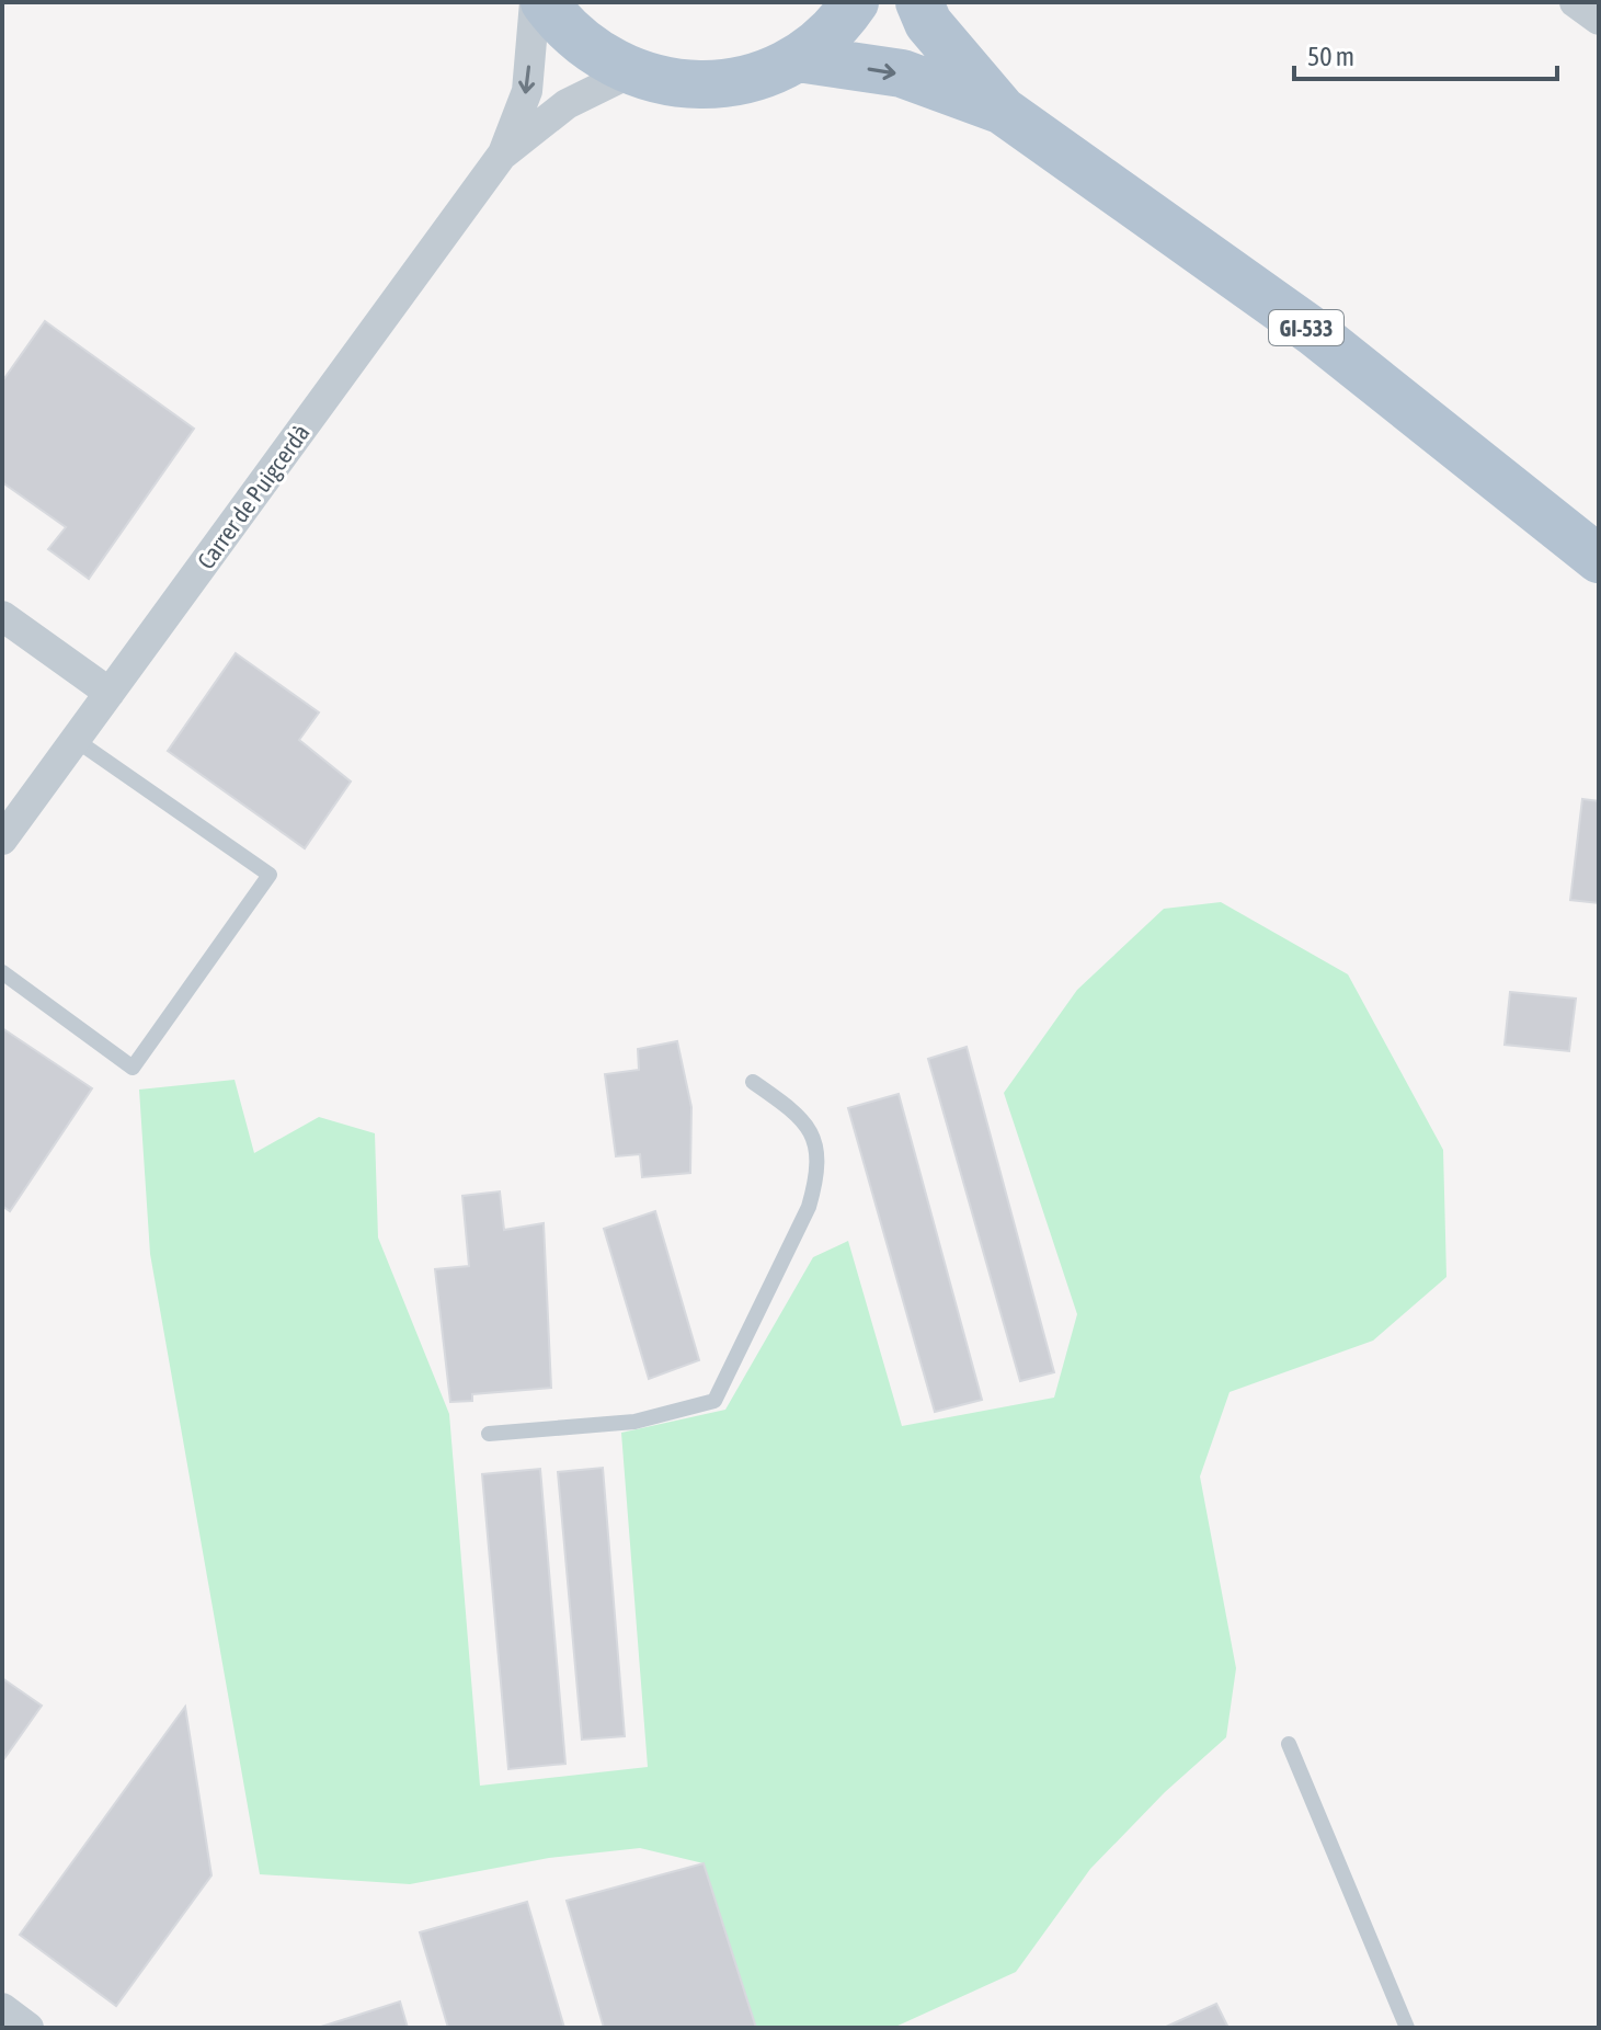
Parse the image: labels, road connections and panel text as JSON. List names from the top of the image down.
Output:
{
  "streets": {
    "main road": ["GI-533"],
    "street": ["Carrer de Puigcerdà"]
  },
  "scale_bar": "50 m"
}
